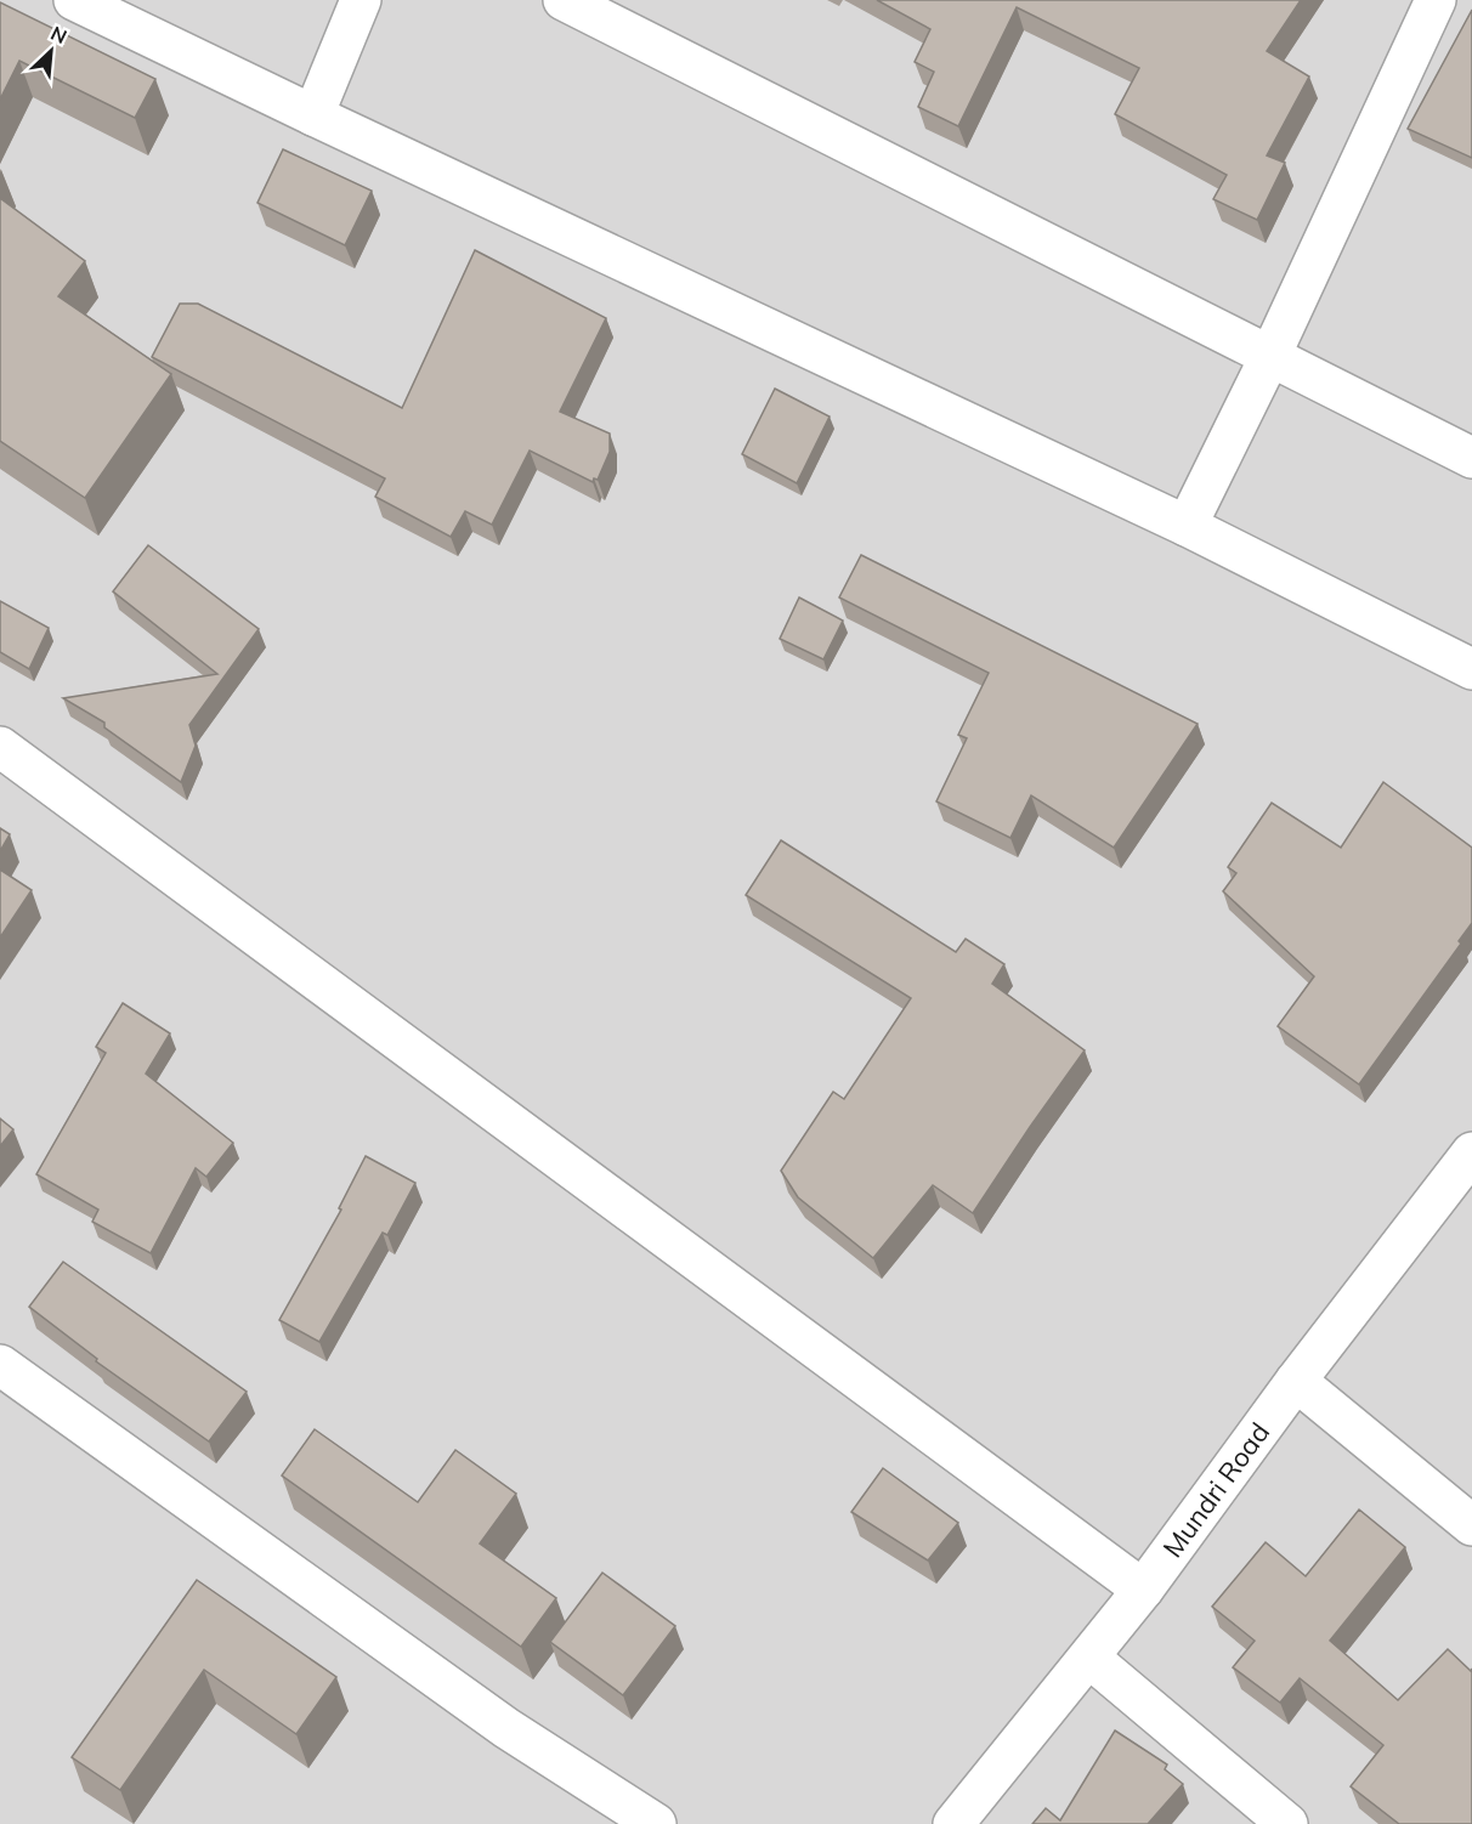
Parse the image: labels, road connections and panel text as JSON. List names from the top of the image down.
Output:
{
  "streets": {
    "street": ["Mundri Road"]
  },
  "north": "top right"
}
